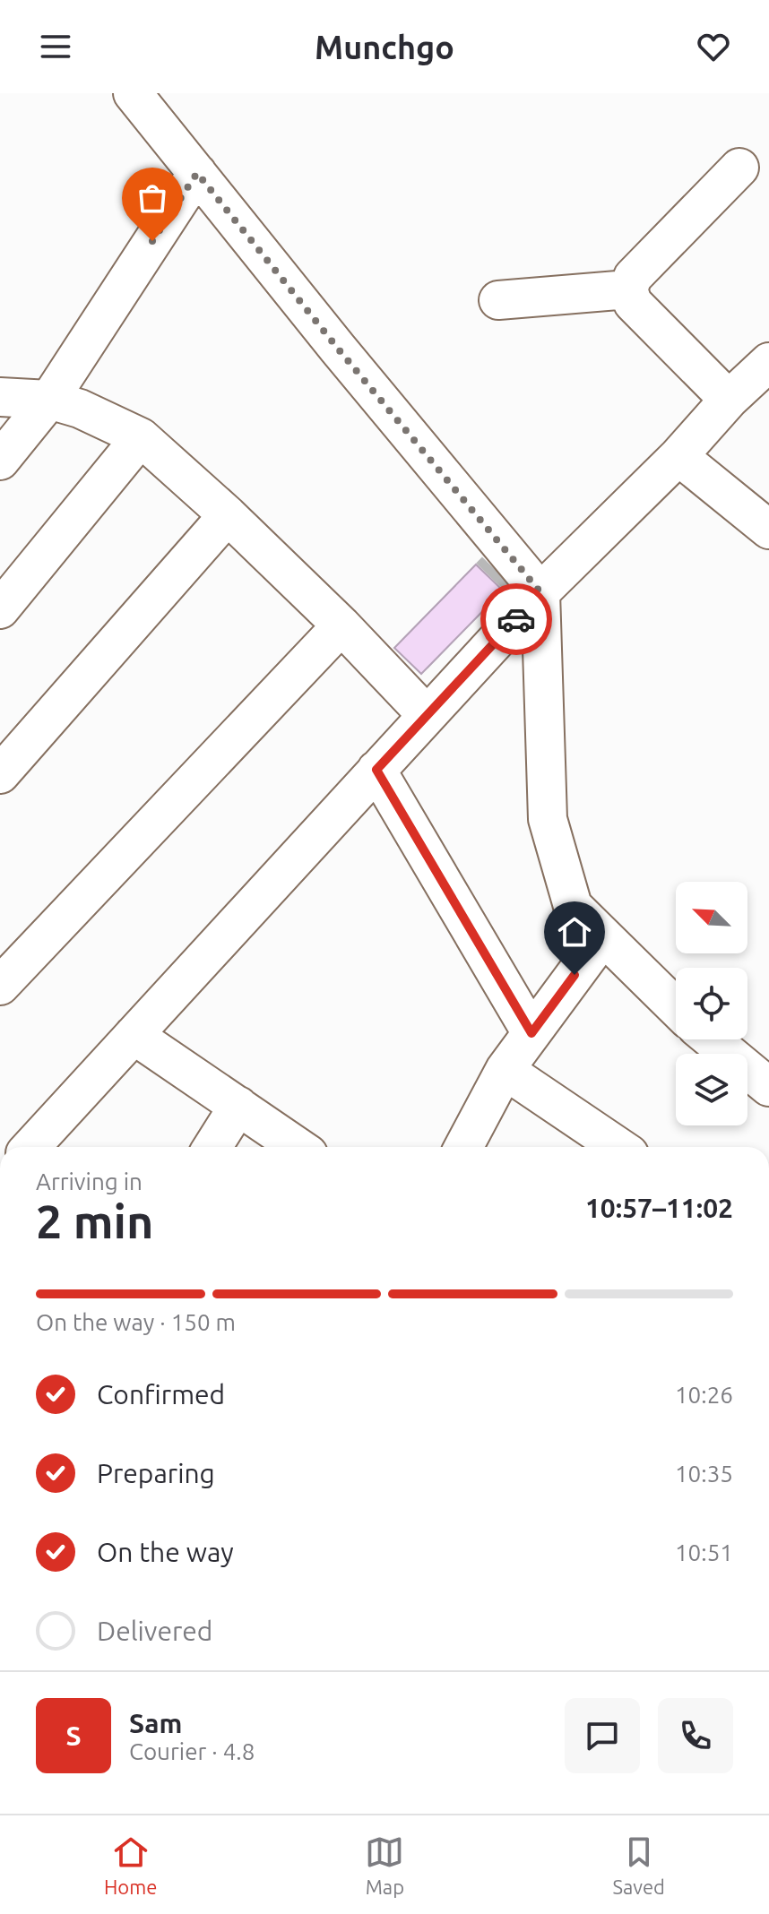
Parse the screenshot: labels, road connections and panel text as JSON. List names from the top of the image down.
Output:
{
  "north": "top left",
  "page": {
    "header": "Munchgo",
    "heading": ["2 min", "Arriving in", "10:57–11:02"],
    "panel": ["Sam", "Courier · 4.8"],
    "bar": "On the way · 150 m",
    "list": [
      ["Confirmed", "10:26"],
      ["Preparing", "10:35"],
      ["On the way", "10:51"],
      "Delivered"
    ],
    "round": "S",
    "tabs": ["Home", "Map", "Saved"]
  }
}
